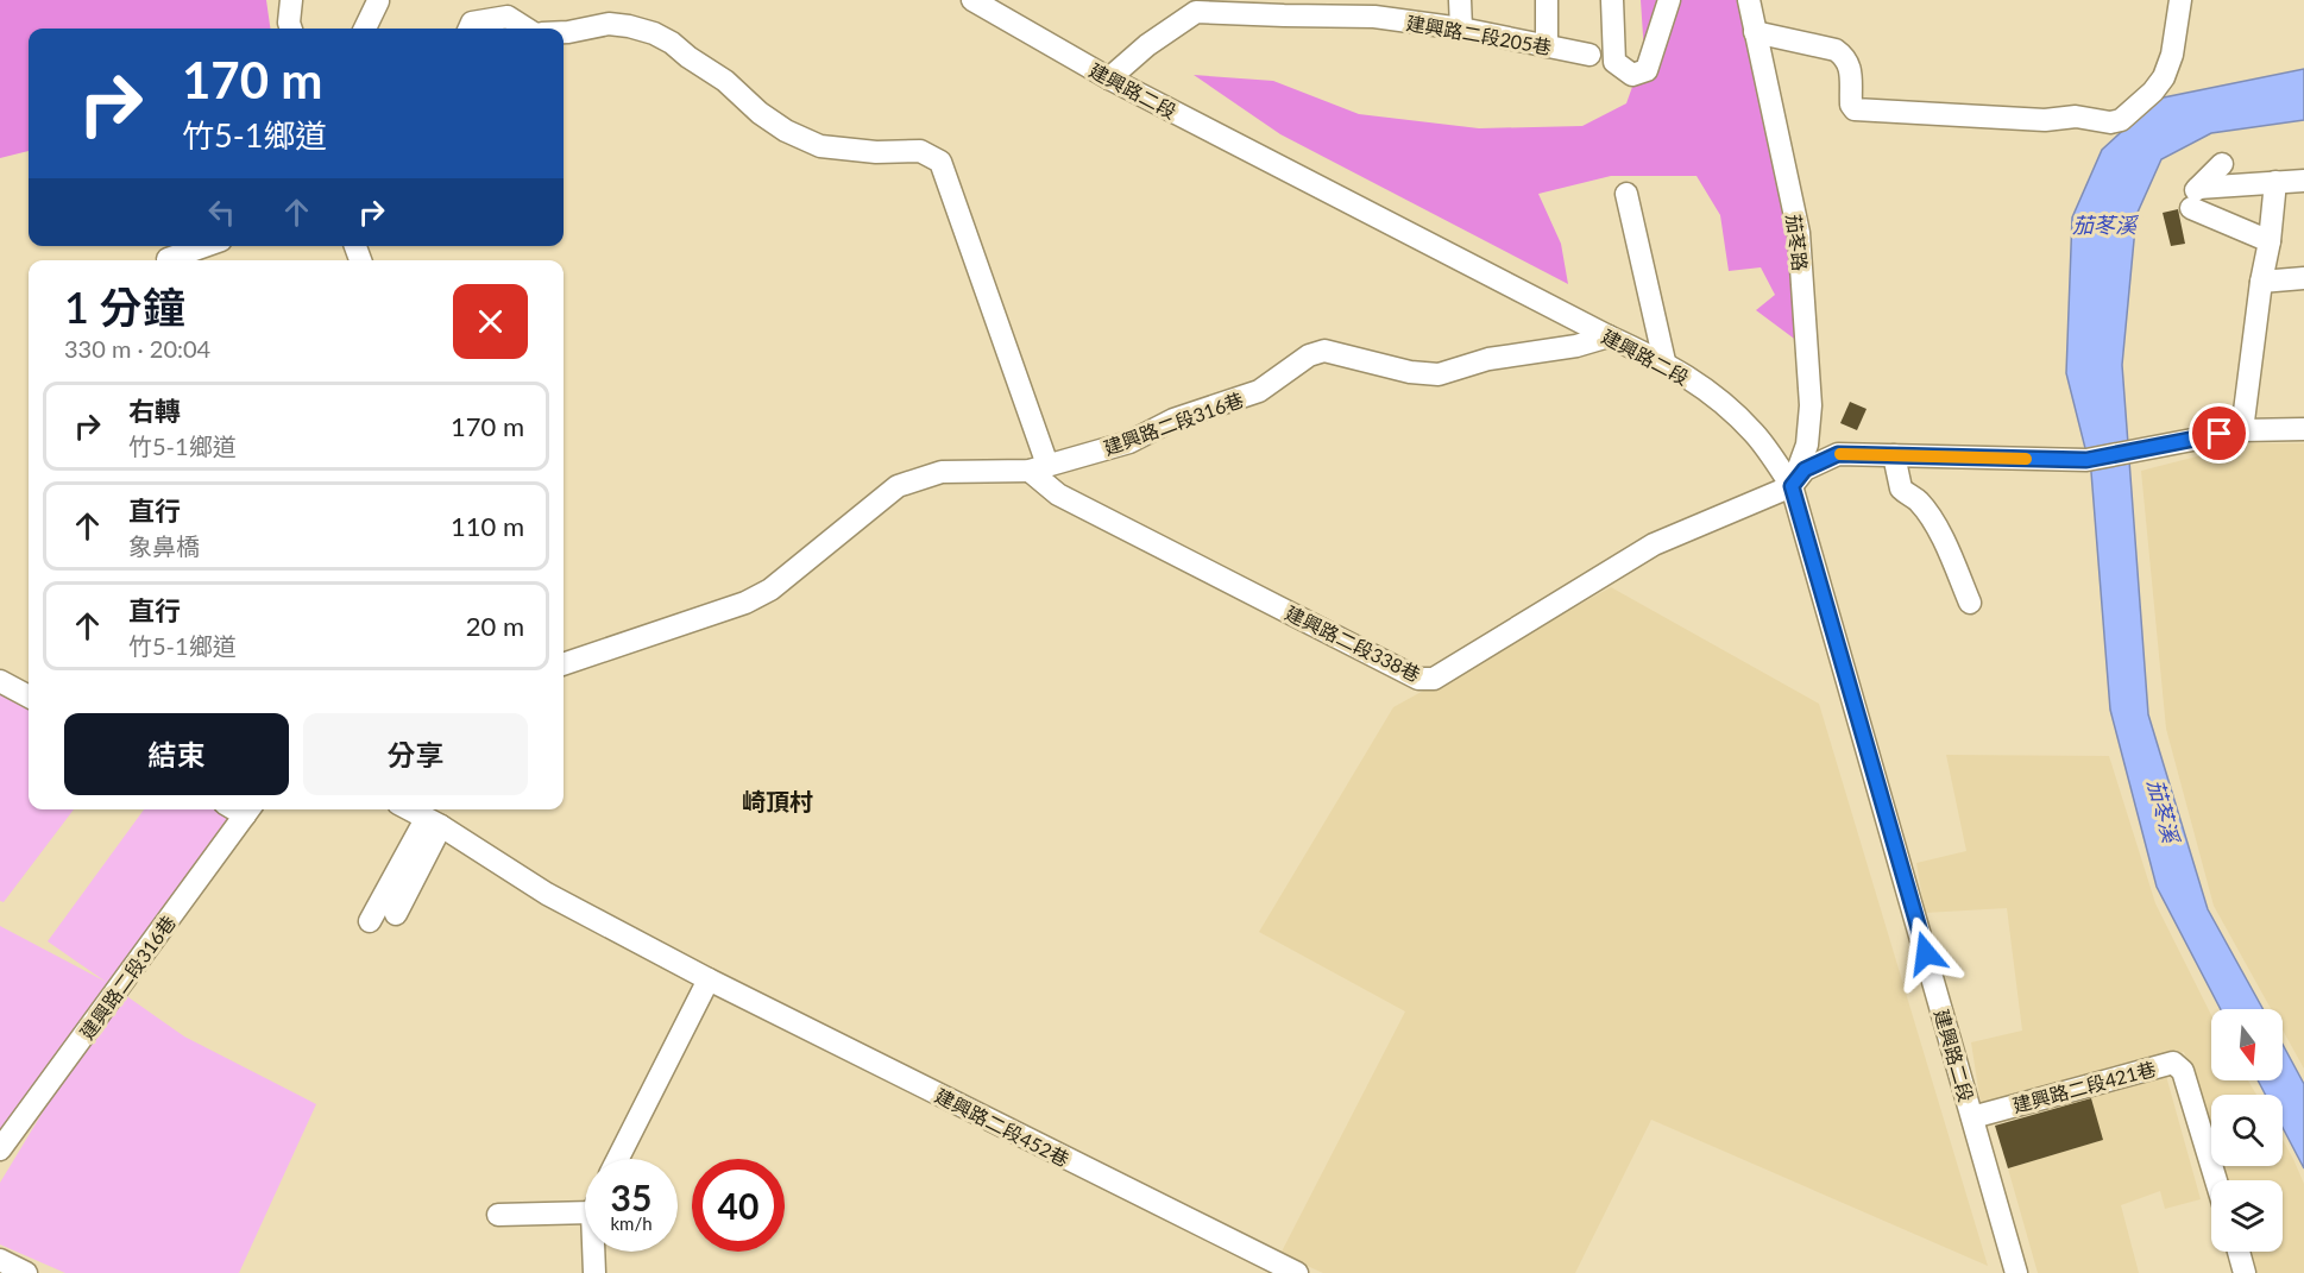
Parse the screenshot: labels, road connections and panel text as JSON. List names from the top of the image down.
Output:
{
  "streets": {
    "street": [
      "建興路二段205巷",
      "建興路二段",
      "茄苳路",
      "建興路二段316巷",
      "建興路二段338巷",
      "建興路二段421巷",
      "建興路二段452巷"
    ]
  },
  "crossings": [
    ["建興路二段205巷", "建興路二段"],
    ["建興路二段", "茄苳路"],
    ["建興路二段", "建興路二段316巷"],
    ["建興路二段", "建興路二段338巷"],
    ["建興路二段", "建興路二段421巷"],
    ["茄苳路", "建興路二段338巷"],
    ["建興路二段316巷", "建興路二段338巷"]
  ],
  "districts": ["崎頂村"],
  "water": ["茄苳溪"],
  "north": "bottom",
  "page": {
    "turn": ["170 m", "竹5-1鄉道"],
    "heading": ["1 分鐘", "330 m · 20:04"],
    "list": [
      {
        "name": "右轉",
        "note": "竹5-1鄉道",
        "value": "170 m"
      },
      {
        "name": "直行",
        "note": "象鼻橋",
        "value": "110 m"
      },
      {
        "name": "直行",
        "note": "竹5-1鄉道",
        "value": "20 m"
      }
    ],
    "buttons": ["結束", "分享"],
    "speed": "35 km/h",
    "limit": "40"
  }
}
